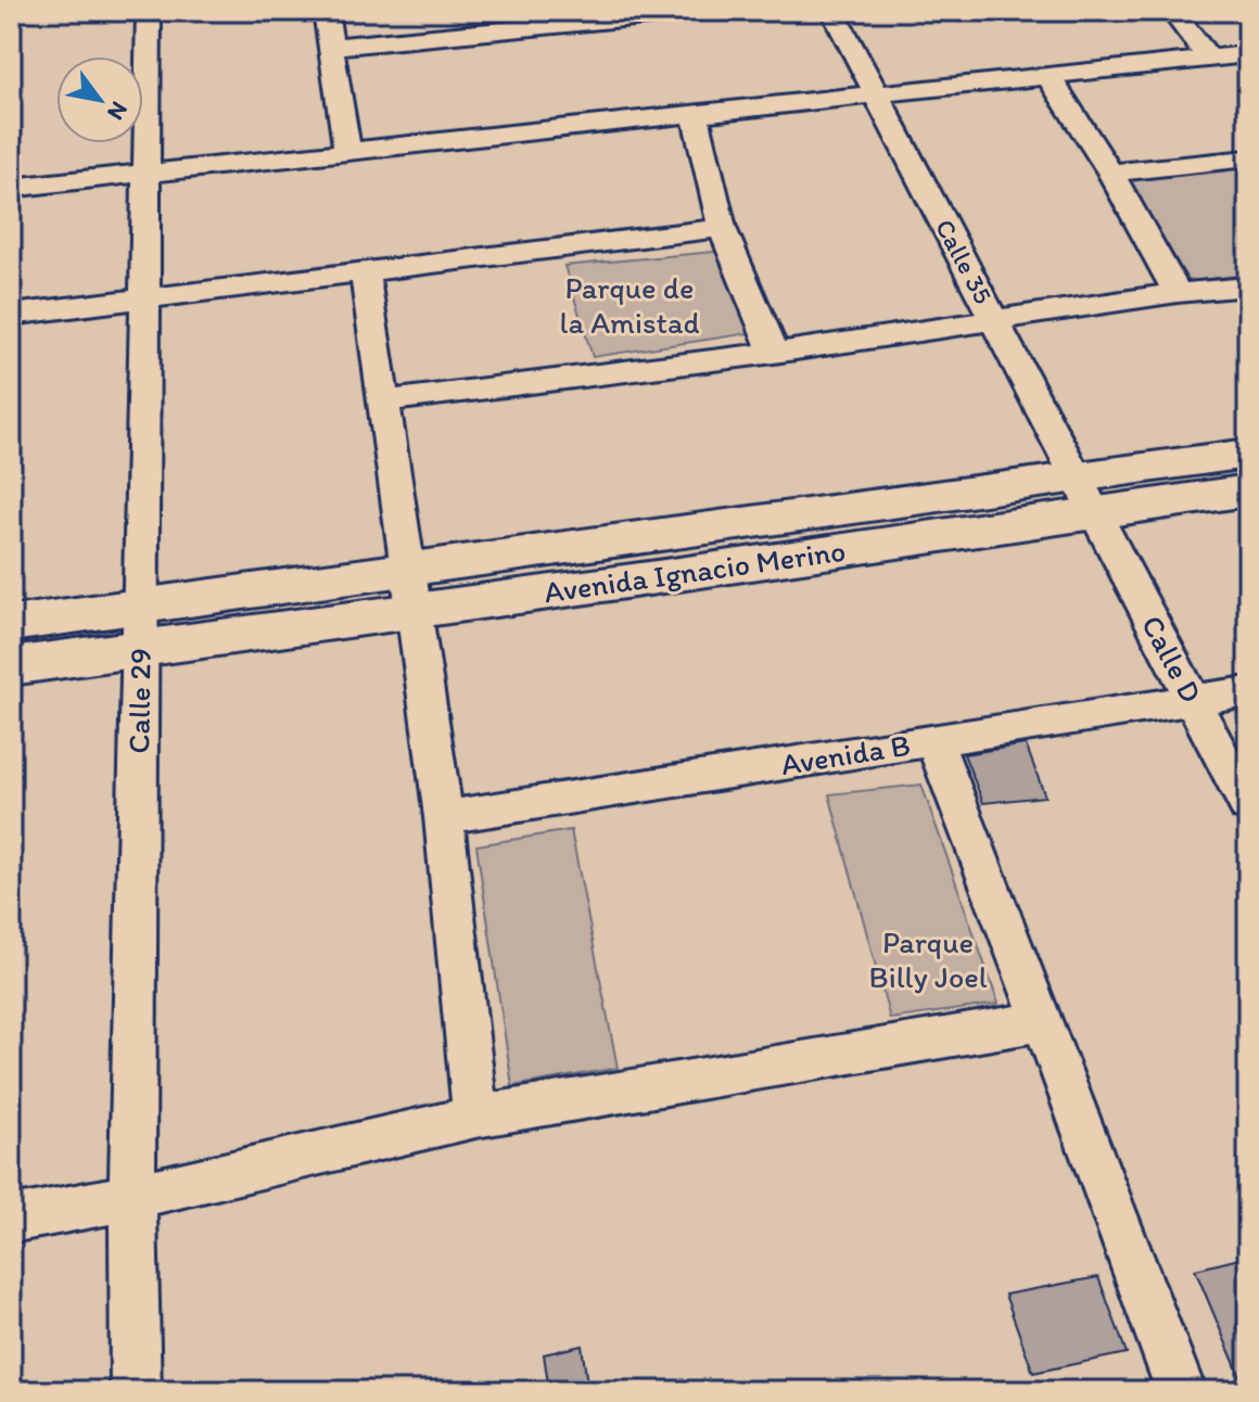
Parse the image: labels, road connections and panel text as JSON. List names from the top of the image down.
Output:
{
  "streets": {
    "street": [
      "Calle 35",
      "Avenida Ignacio Merino",
      "Calle D",
      "Calle 29",
      "Avenida B"
    ]
  },
  "crossings": [
    ["Calle 35", "Avenida Ignacio Merino"],
    ["Calle 35", "Calle D"],
    ["Avenida Ignacio Merino", "Calle D"],
    ["Avenida Ignacio Merino", "Calle 29"],
    ["Calle D", "Avenida B"]
  ],
  "parks": ["Parque de la Amistad", "Parque Billy Joel"],
  "north": "bottom right"
}
